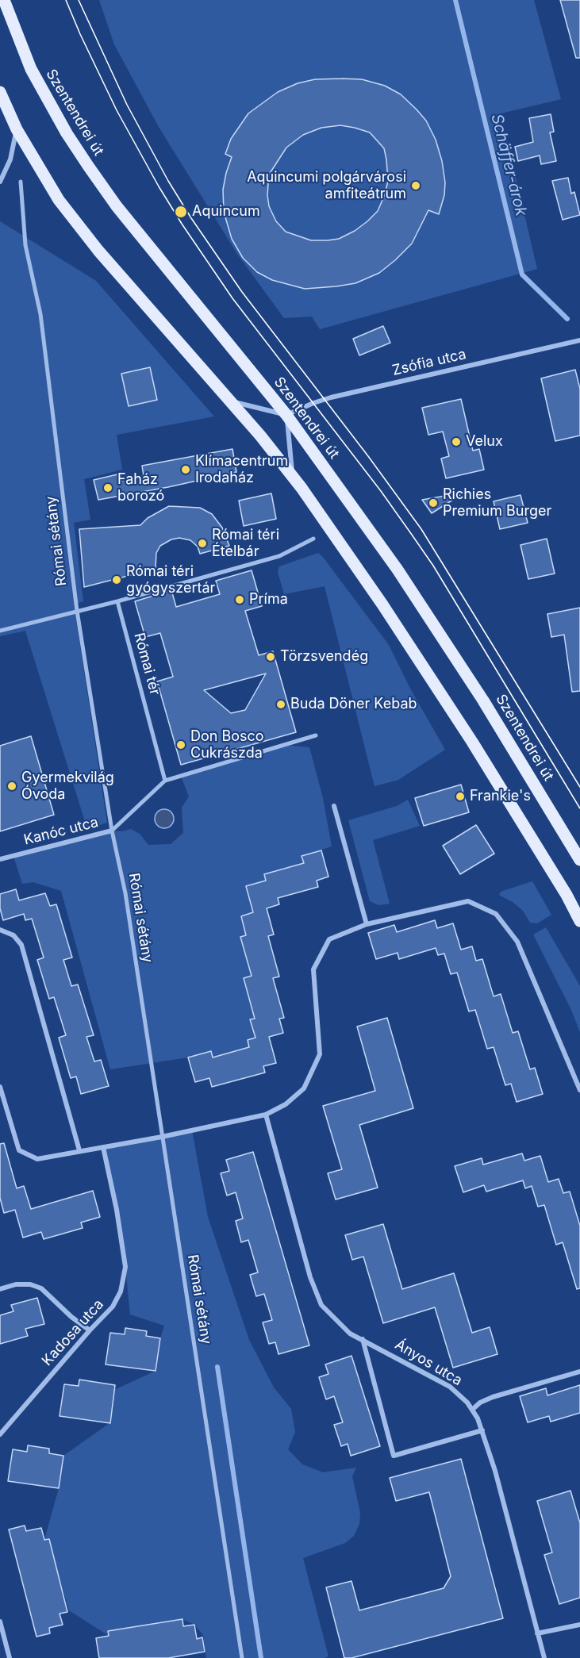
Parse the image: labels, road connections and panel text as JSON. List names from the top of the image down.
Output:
{
  "streets": {
    "main road": ["Szentendrei út"],
    "street": [
      "Zsófia utca",
      "Római sétány",
      "Római tér",
      "Kanóc utca",
      "Kadosa utca",
      "Ányos utca"
    ]
  },
  "crossings": [
    ["Szentendrei út", "Zsófia utca"],
    ["Római sétány", "Kanóc utca"],
    ["Római tér", "Kanóc utca"]
  ],
  "water": ["Schäffer-árok"],
  "places": [
    "Aquincumi polgárvárosi amfiteátrum",
    "Aquincum",
    "Velux",
    "Klímacentrum Irodaház",
    "Faház borozó",
    "Richies Premium Burger",
    "Római téri Ételbár",
    "Római téri gyógyszertár",
    "Príma",
    "Törzsvendég",
    "Buda Döner Kebab",
    "Don Bosco Cukrászda",
    "Gyermekvilág Óvoda",
    "Frankie's"
  ]
}
